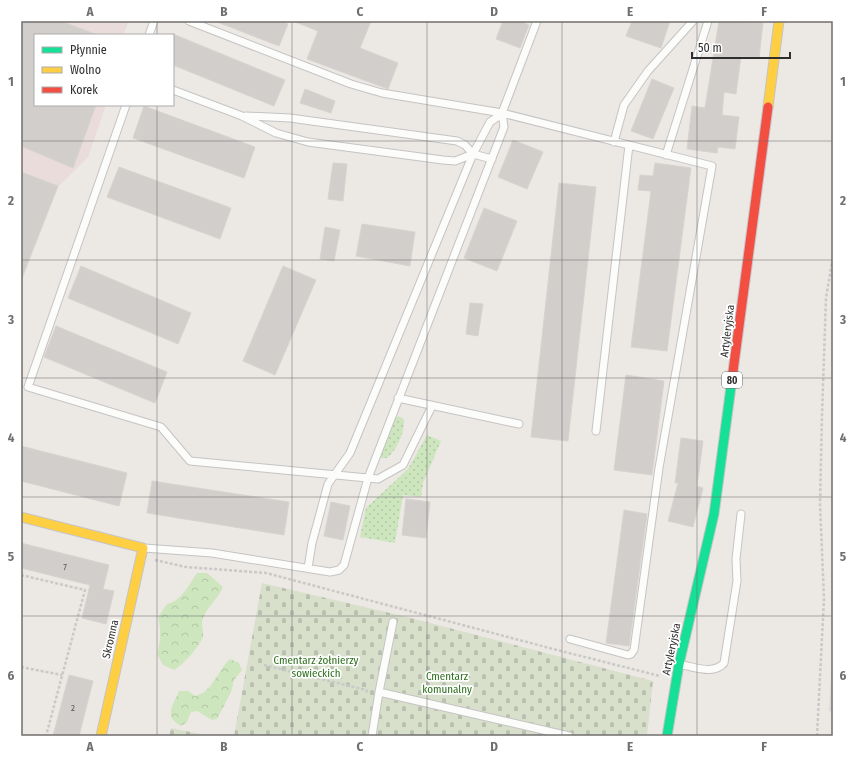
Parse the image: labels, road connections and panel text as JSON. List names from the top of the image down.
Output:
{
  "streets": {
    "main road": ["Artyleryjska", "80", "Skromna"]
  },
  "parks": ["Cmentarz żołnierzy sowieckich", "Cmentarz komunalny"],
  "house_numbers": ["7", "2"],
  "legend": ["Płynnie", "Wolno", "Korek"],
  "scale_bar": "50 m",
  "grid": {
    "columns": [
      "A",
      "B",
      "C",
      "D",
      "E",
      "F"
    ],
    "rows": [
      "1",
      "2",
      "3",
      "4",
      "5",
      "6"
    ]
  }
}
